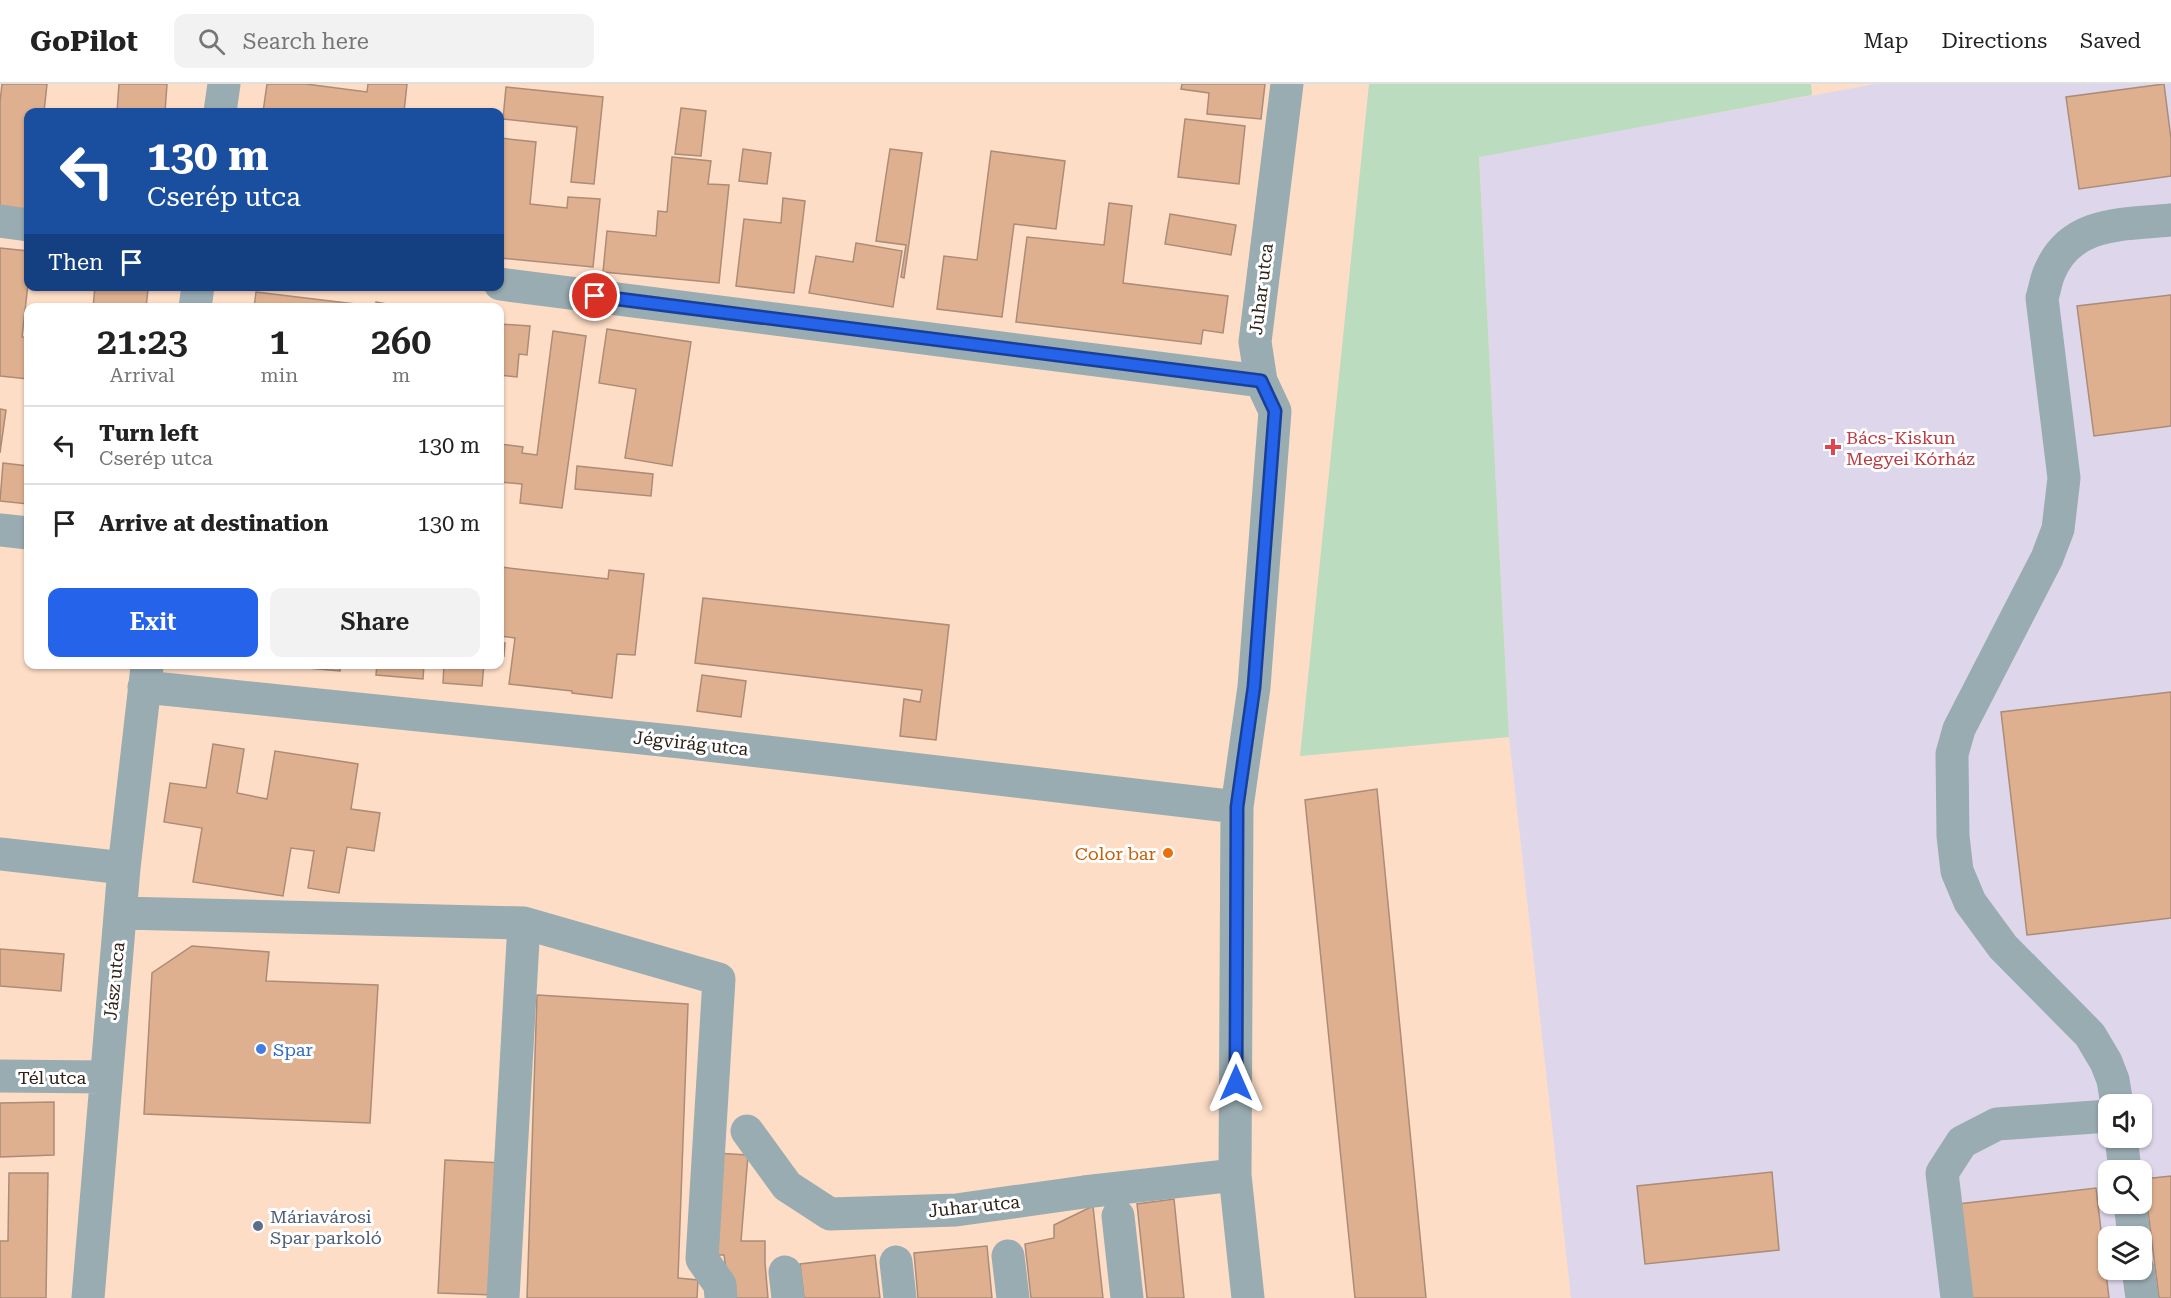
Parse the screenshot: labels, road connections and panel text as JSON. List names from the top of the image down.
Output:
{
  "streets": {
    "street": [
      "Juhar utca",
      "Jégvirág utca",
      "Jász utca",
      "Tél utca"
    ]
  },
  "crossings": [
    ["Juhar utca", "Jégvirág utca"],
    ["Jégvirág utca", "Jász utca"],
    ["Jász utca", "Tél utca"]
  ],
  "places": {
    "health": ["Bács-Kiskun Megyei Kórház"],
    "other": ["Color bar", "Spar", "Máriavárosi Spar parkoló"]
  },
  "page": {
    "header": "GoPilot",
    "search": "Search here",
    "nav": ["Map", "Directions", "Saved"],
    "turn": ["130 m", "Cserép utca"],
    "then": "Then",
    "eta": [
      "21:23",
      "Arrival",
      "1",
      "min",
      "260",
      "m"
    ],
    "list": [
      {
        "name": "Turn left",
        "note": "Cserép utca",
        "value": "130 m"
      },
      {
        "name": "Arrive at destination",
        "value": "130 m"
      }
    ],
    "buttons": ["Exit", "Share"]
  }
}
